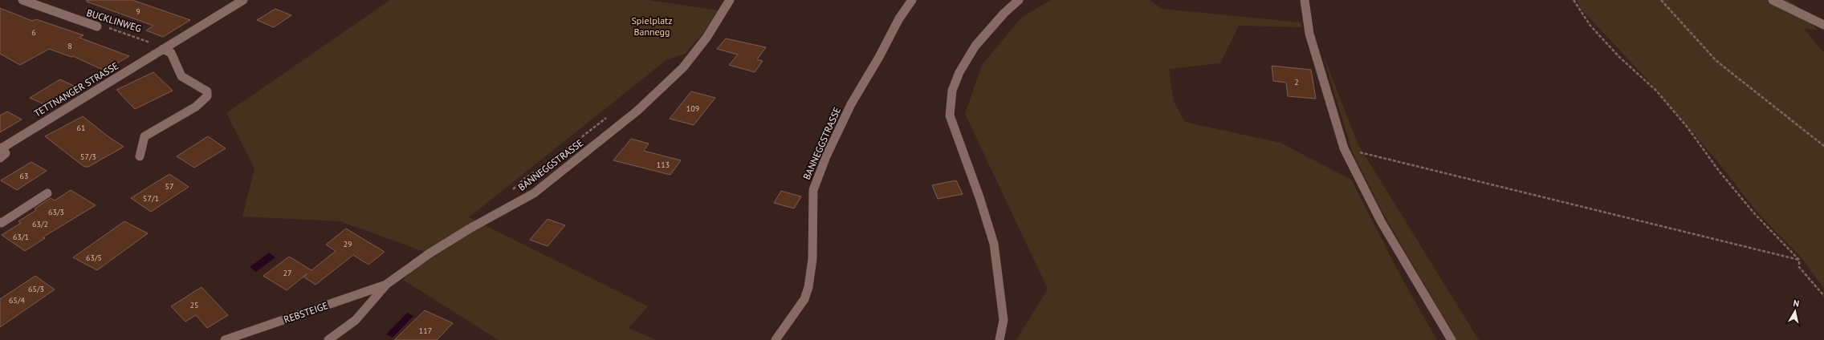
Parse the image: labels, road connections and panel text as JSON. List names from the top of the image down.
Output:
{
  "streets": {
    "street": [
      "BUCKLINWEG",
      "TETTNANGER STRASSE",
      "BANNEGGSTRASSE",
      "REBSTEIGE"
    ]
  },
  "crossings": [
    ["BUCKLINWEG", "TETTNANGER STRASSE"],
    ["BANNEGGSTRASSE", "REBSTEIGE"]
  ],
  "parks": ["Spielplatz Bannegg"],
  "house_numbers": [
    "9",
    "6",
    "8",
    "2",
    "109",
    "61",
    "57/3",
    "113",
    "63",
    "57",
    "57/1",
    "63/3",
    "63/2",
    "63/1",
    "29",
    "63/5",
    "27",
    "65/3",
    "65/4",
    "25",
    "117"
  ],
  "north": "top"
}
